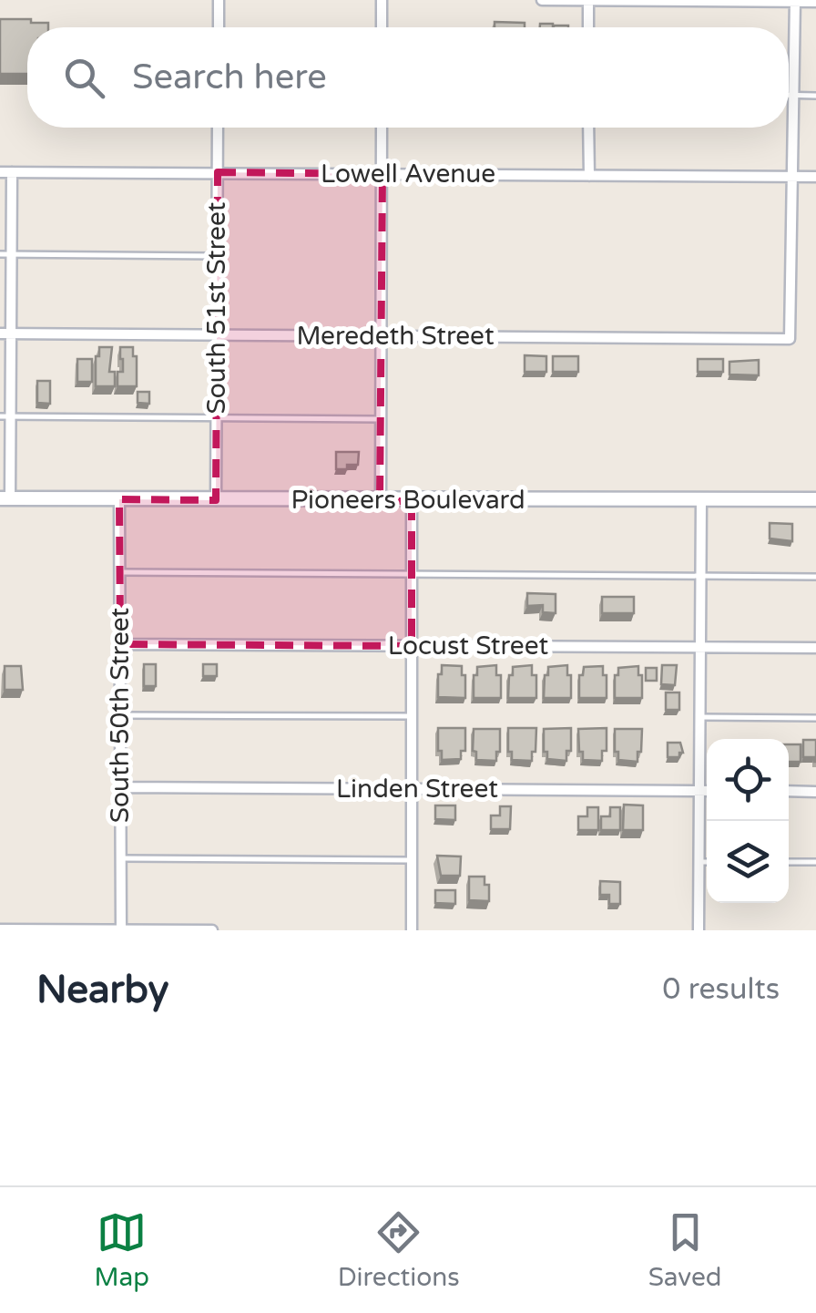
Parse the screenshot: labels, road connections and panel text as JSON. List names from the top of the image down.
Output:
{
  "streets": {
    "main road": ["Pioneers Boulevard"],
    "street": [
      "Lowell Avenue",
      "South 51st Street",
      "Meredeth Street",
      "Locust Street",
      "South 50th Street",
      "Linden Street"
    ]
  },
  "crossings": [
    ["Lowell Avenue", "South 51st Street"],
    ["Lowell Avenue", "Meredeth Street"],
    ["South 51st Street", "Meredeth Street"],
    ["South 51st Street", "Pioneers Boulevard"],
    ["Pioneers Boulevard", "South 50th Street"],
    ["Locust Street", "South 50th Street"],
    ["South 50th Street", "Linden Street"]
  ],
  "page": {
    "search": "Search here",
    "heading": ["Nearby", "0 results"],
    "nav": ["Map", "Directions", "Saved"]
  }
}
